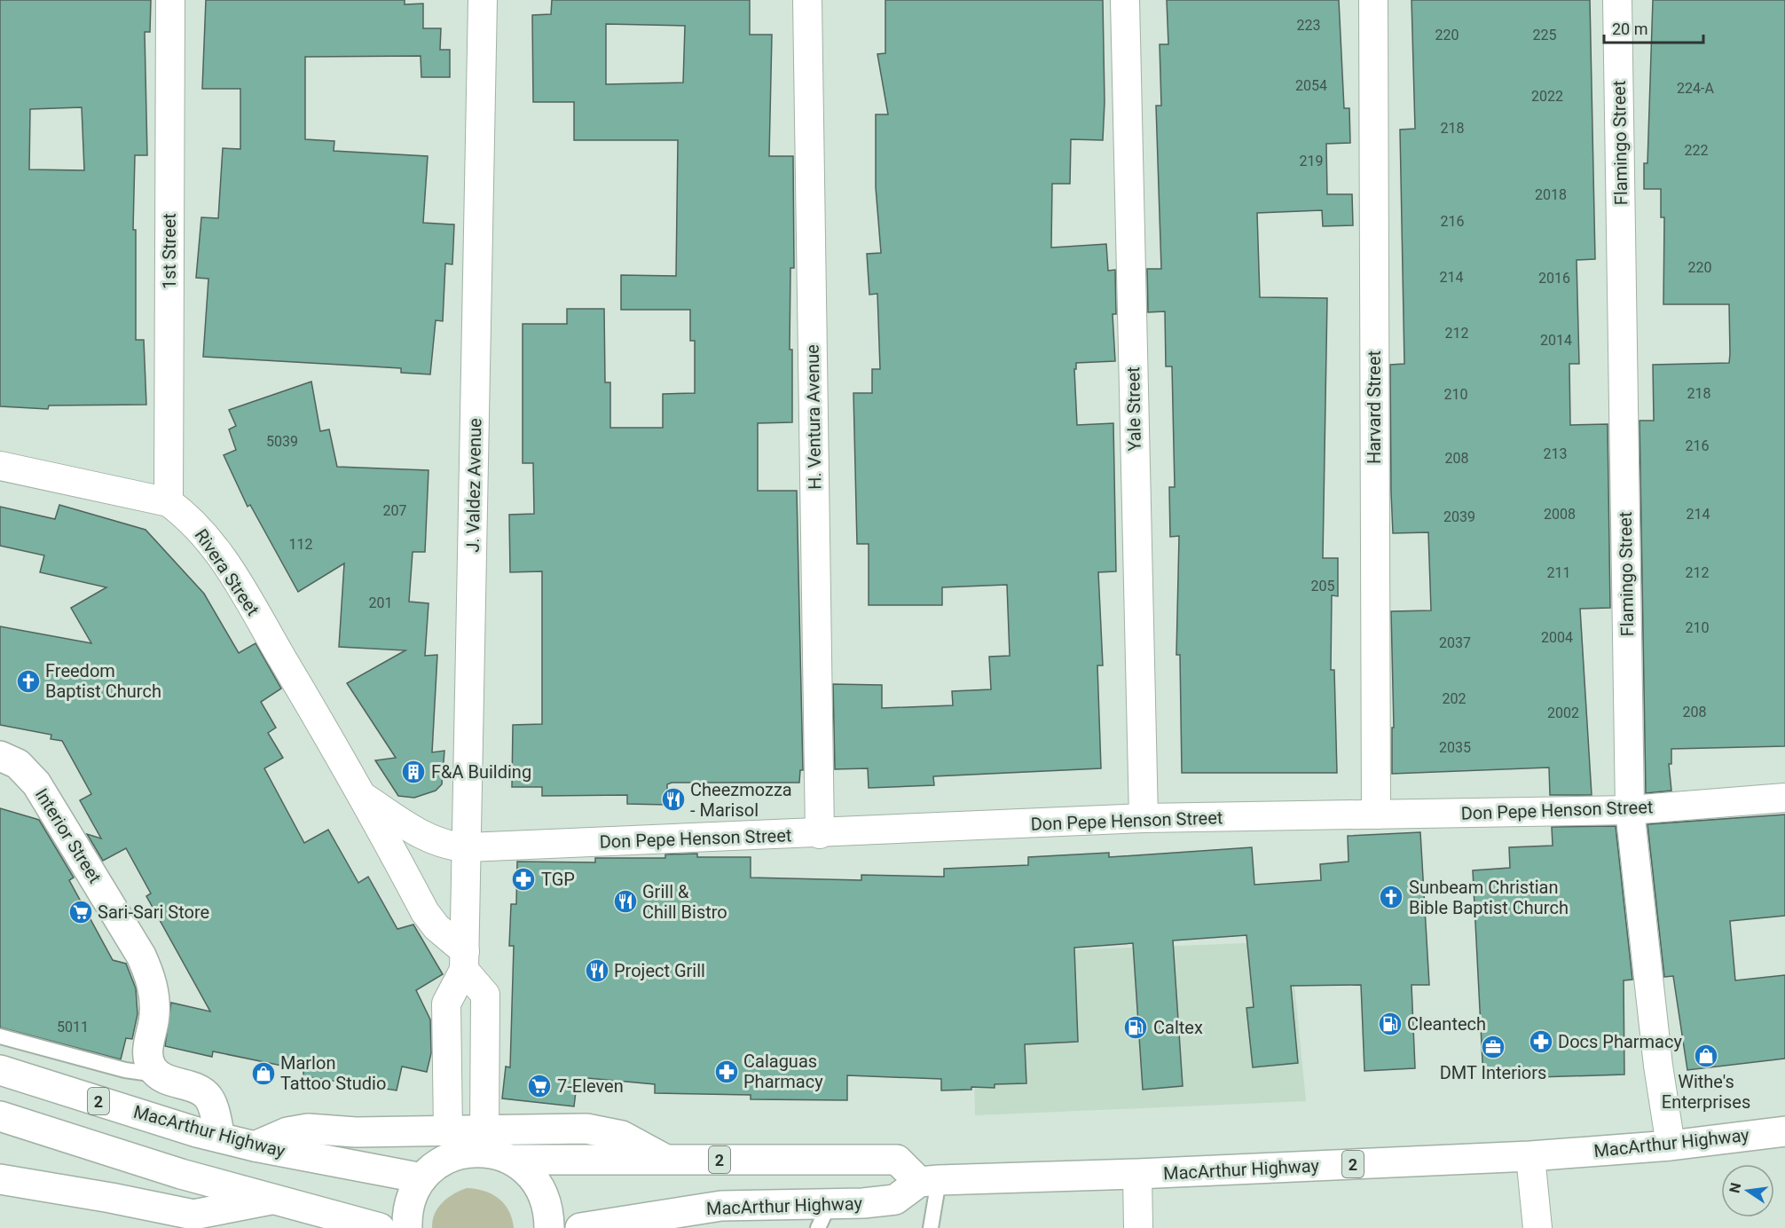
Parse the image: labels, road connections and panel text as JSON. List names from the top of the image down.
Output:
{
  "streets": {
    "main road": ["Interior Street", "2", "MacArthur Highway"],
    "street": [
      "Flamingo Street",
      "1st Street",
      "Harvard Street",
      "Yale Street",
      "H. Ventura Avenue",
      "J. Valdez Avenue",
      "Rivera Street",
      "Don Pepe Henson Street"
    ]
  },
  "crossings": [
    ["Flamingo Street", "Don Pepe Henson Street"],
    ["Flamingo Street", "MacArthur Highway"],
    ["1st Street", "Rivera Street"],
    ["Harvard Street", "Don Pepe Henson Street"],
    ["Yale Street", "Don Pepe Henson Street"],
    ["H. Ventura Avenue", "Don Pepe Henson Street"],
    ["J. Valdez Avenue", "Rivera Street"],
    ["J. Valdez Avenue", "Don Pepe Henson Street"],
    ["Rivera Street", "Don Pepe Henson Street"],
    ["2", "MacArthur Highway"]
  ],
  "places": {
    "church": ["Freedom Baptist Church", "Sunbeam Christian Bible Baptist Church"],
    "building": ["F&A Building"],
    "restaurant": ["Cheezmozza - Marisol", "Grill & Chill Bistro", "Project Grill"],
    "pharmacy": ["TGP", "Docs Pharmacy", "Calaguas Pharmacy"],
    "supermarket": ["Sari-Sari Store", "7-Eleven"],
    "fuel station": ["Cleantech", "Caltex"],
    "office": ["DMT Interiors"],
    "shop": ["Withe's Enterprises", "Marlon Tattoo Studio"]
  },
  "house_numbers": [
    "223",
    "220",
    "225",
    "2054",
    "224-A",
    "2022",
    "218",
    "222",
    "219",
    "2018",
    "216",
    "220",
    "214",
    "2016",
    "212",
    "2014",
    "218",
    "210",
    "5039",
    "216",
    "213",
    "208",
    "207",
    "2008",
    "214",
    "2039",
    "112",
    "211",
    "212",
    "205",
    "201",
    "210",
    "2004",
    "2037",
    "202",
    "208",
    "2002",
    "2035",
    "5011"
  ],
  "scale_bar": "20 m",
  "north": "left"
}
